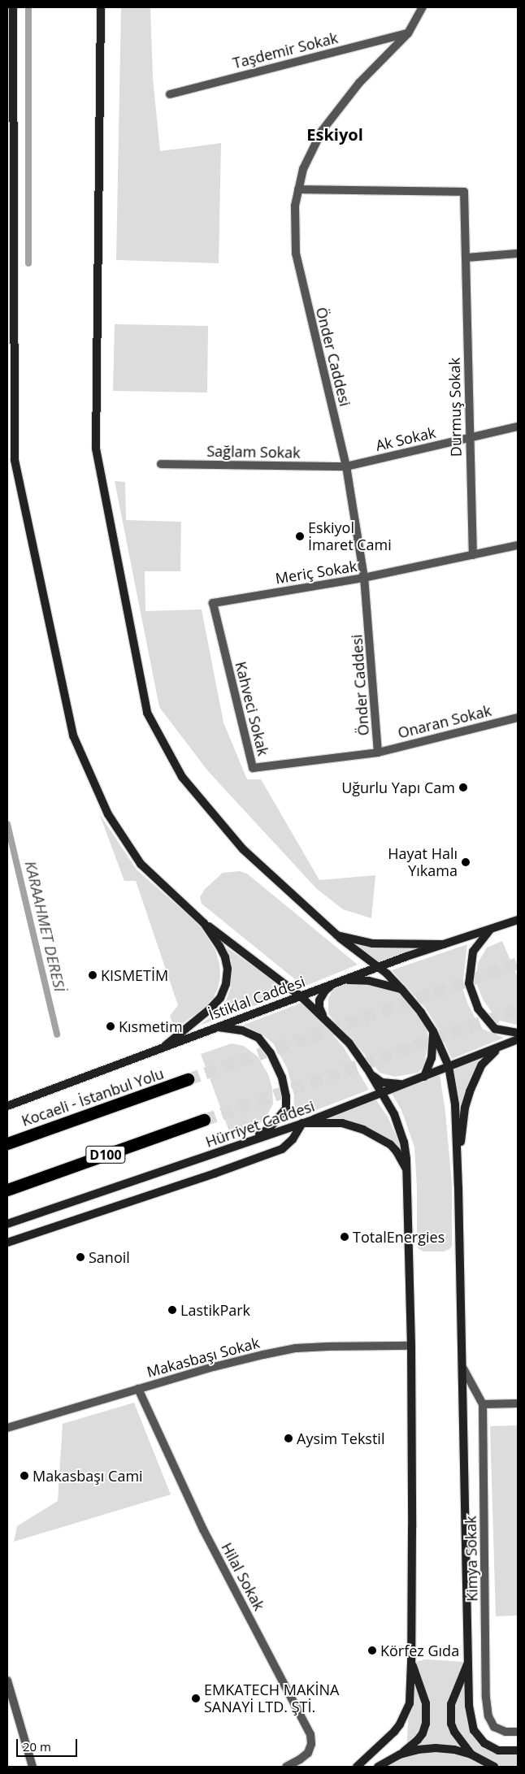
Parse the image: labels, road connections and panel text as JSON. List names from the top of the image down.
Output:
{
  "streets": {
    "highway": ["Kocaeli - İstanbul Yolu", "D100"],
    "main road": ["İstiklal Caddesi", "Hürriyet Caddesi"],
    "street": [
      "Taşdemir Sokak",
      "Önder Caddesi",
      "Durmuş Sokak",
      "Ak Sokak",
      "Sağlam Sokak",
      "Meriç Sokak",
      "Kahveci Sokak",
      "Onaran Sokak",
      "Makasbaşı Sokak",
      "Kimya Sokak",
      "Hilal Sokak"
    ]
  },
  "crossings": [
    ["Taşdemir Sokak", "Önder Caddesi"],
    ["Önder Caddesi", "Durmuş Sokak"],
    ["Önder Caddesi", "Ak Sokak"],
    ["Önder Caddesi", "Sağlam Sokak"],
    ["Önder Caddesi", "Meriç Sokak"],
    ["Önder Caddesi", "Kahveci Sokak"],
    ["Önder Caddesi", "Onaran Sokak"],
    ["Durmuş Sokak", "Ak Sokak"],
    ["Durmuş Sokak", "Meriç Sokak"],
    ["Ak Sokak", "Sağlam Sokak"],
    ["Meriç Sokak", "Kahveci Sokak"],
    ["Kahveci Sokak", "Onaran Sokak"],
    ["İstiklal Caddesi", "Hürriyet Caddesi"],
    ["Makasbaşı Sokak", "Hilal Sokak"]
  ],
  "districts": ["Eskiyol"],
  "water": ["KARAAHMET DERESİ"],
  "places": [
    "Eskiyol İmaret Cami",
    "Uğurlu Yapı Cam",
    "Hayat Halı Yıkama",
    "KISMETİM",
    "Kısmetim",
    "TotalEnergies",
    "Sanoil",
    "LastikPark",
    "Aysim Tekstil",
    "Makasbaşı Cami",
    "Körfez Gıda",
    "EMKATECH MAKİNA SANAYİ LTD. ŞTİ."
  ],
  "scale_bar": "20 m"
}
